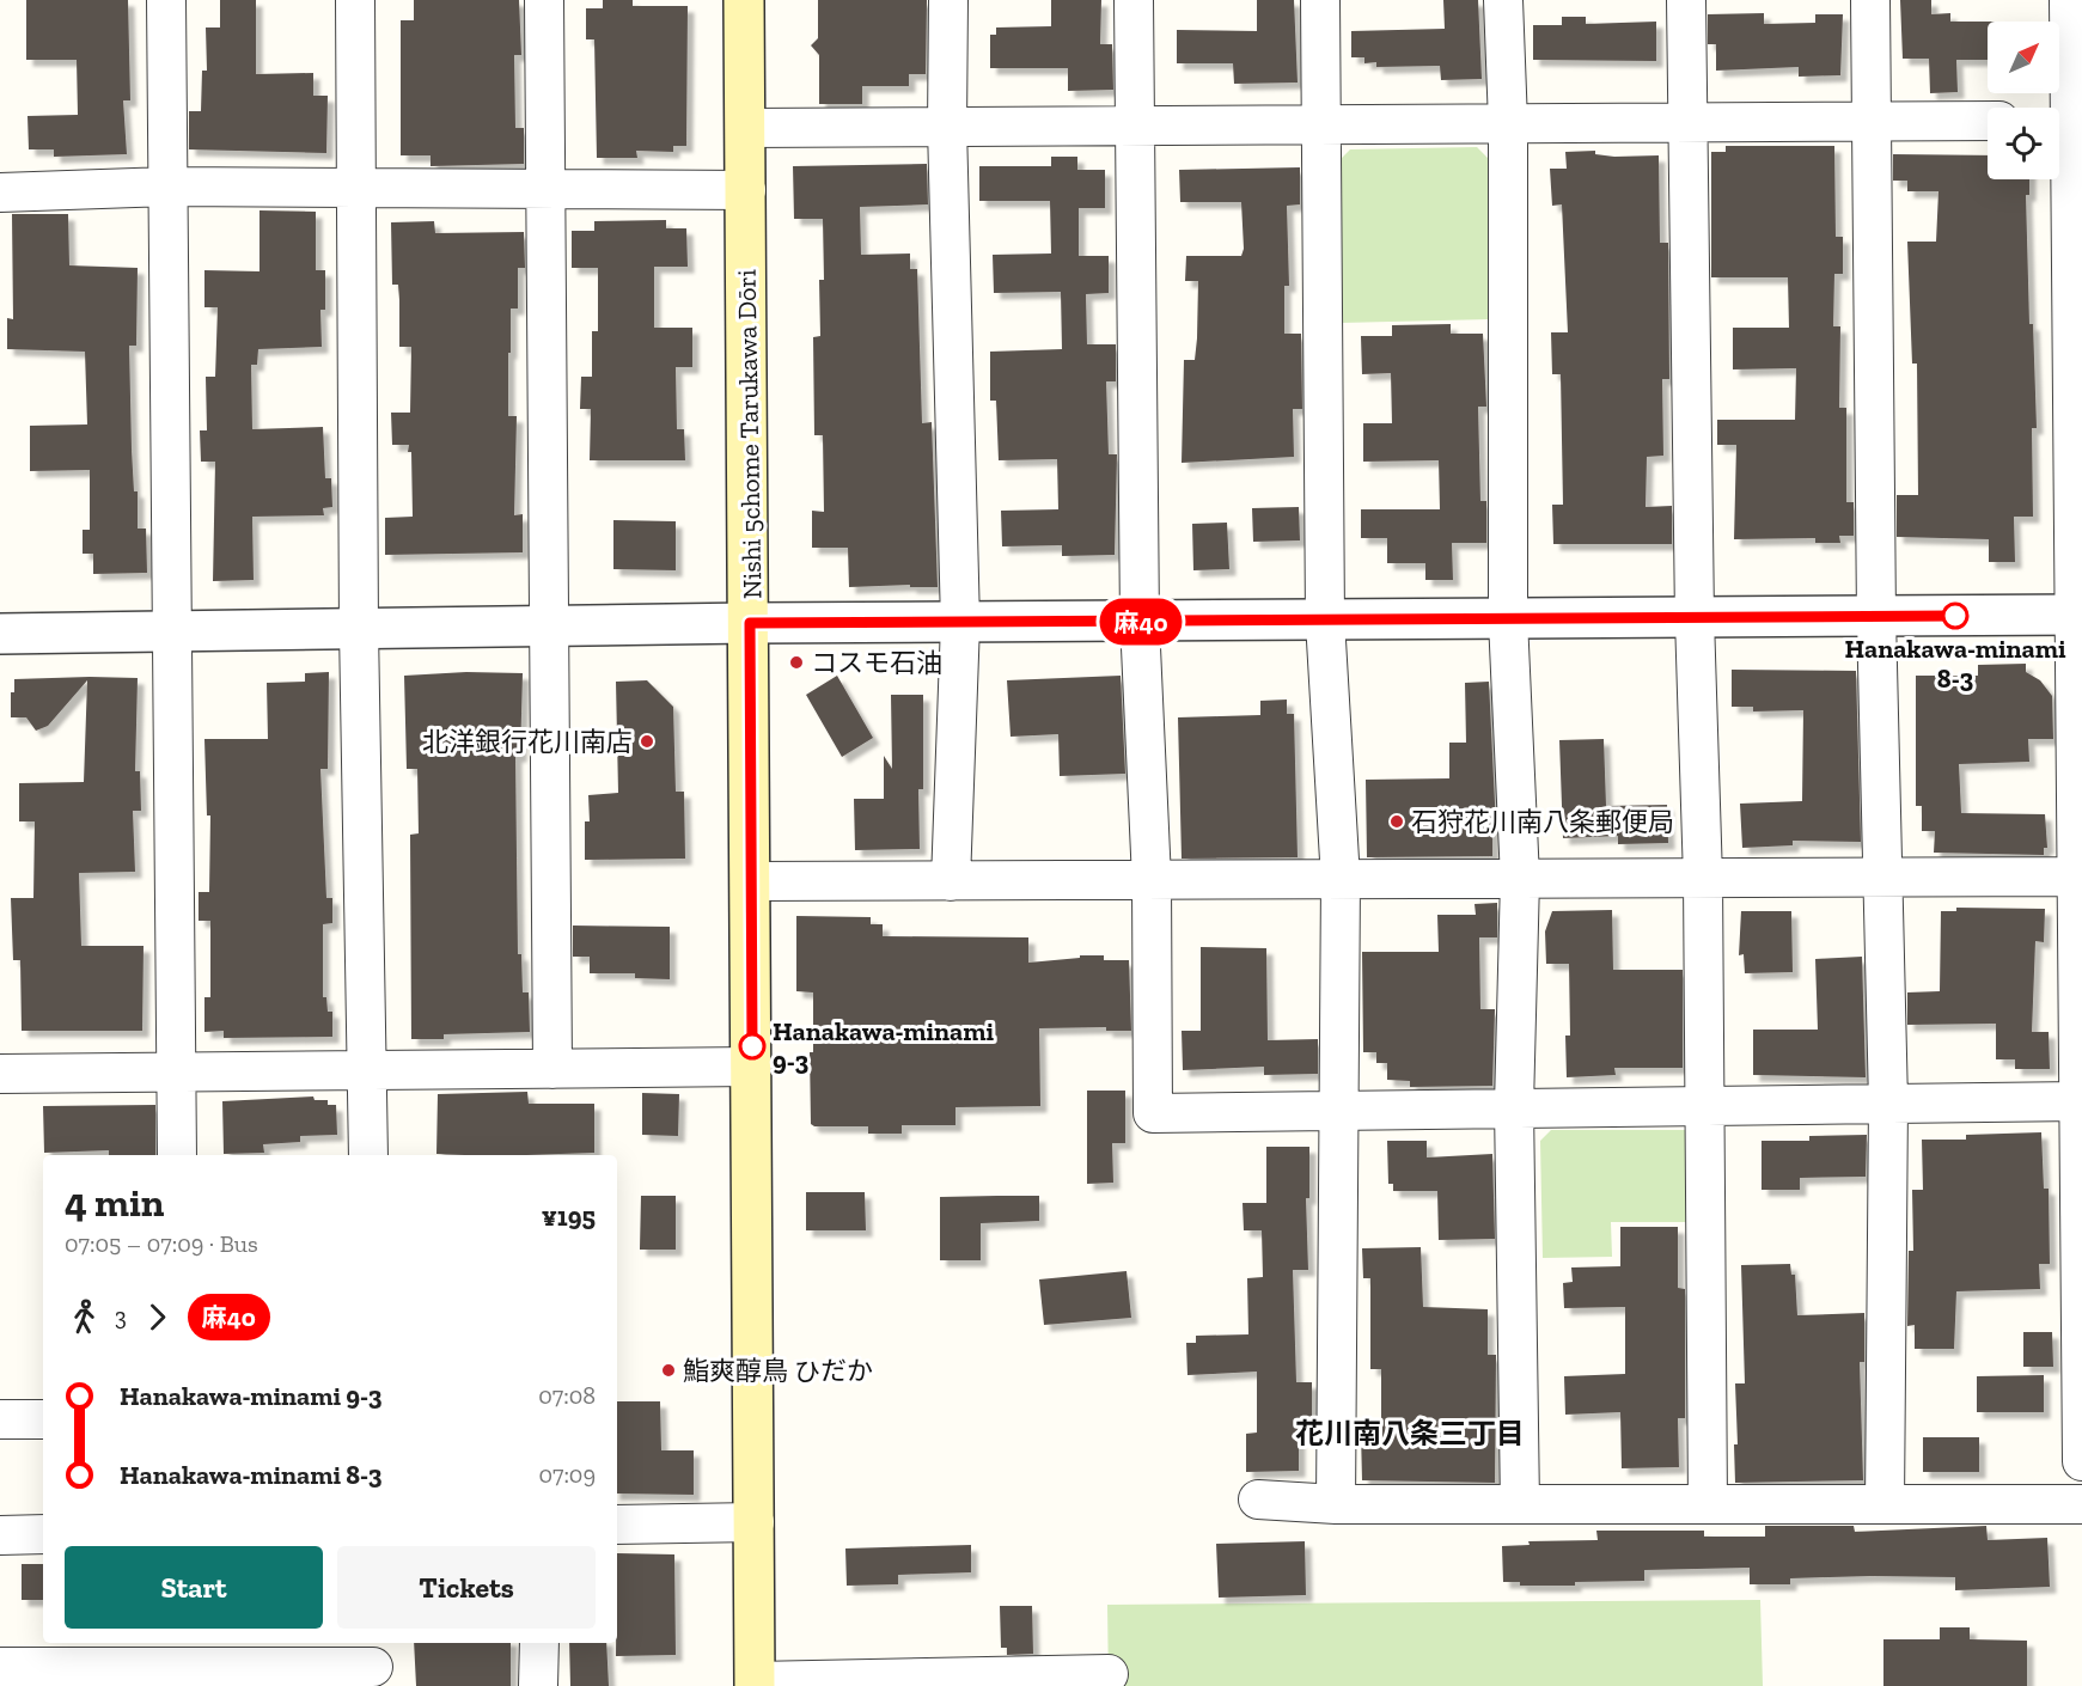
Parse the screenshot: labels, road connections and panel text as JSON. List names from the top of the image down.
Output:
{
  "streets": {
    "main road": ["Nishi 5chome Tarukawa Dōri"]
  },
  "districts": ["花川南八条三丁目"],
  "places": [
    "Hanakawa-minami 8-3",
    "コスモ石油",
    "北洋銀行花川南店",
    "石狩花川南八条郵便局",
    "Hanakawa-minami 9-3",
    "鮨爽醇鳥 ひだか"
  ],
  "lines": ["bus line 麻40"],
  "north": "top right",
  "page": {
    "on_map": "麻40",
    "heading": ["4 min", "07:05 – 07:09 · Bus", "¥195"],
    "legs": ["3", "麻40"],
    "list": [
      {
        "name": "Hanakawa-minami 9-3",
        "value": "07:08"
      },
      {
        "name": "Hanakawa-minami 8-3",
        "value": "07:09"
      }
    ],
    "buttons": ["Start", "Tickets"]
  }
}
